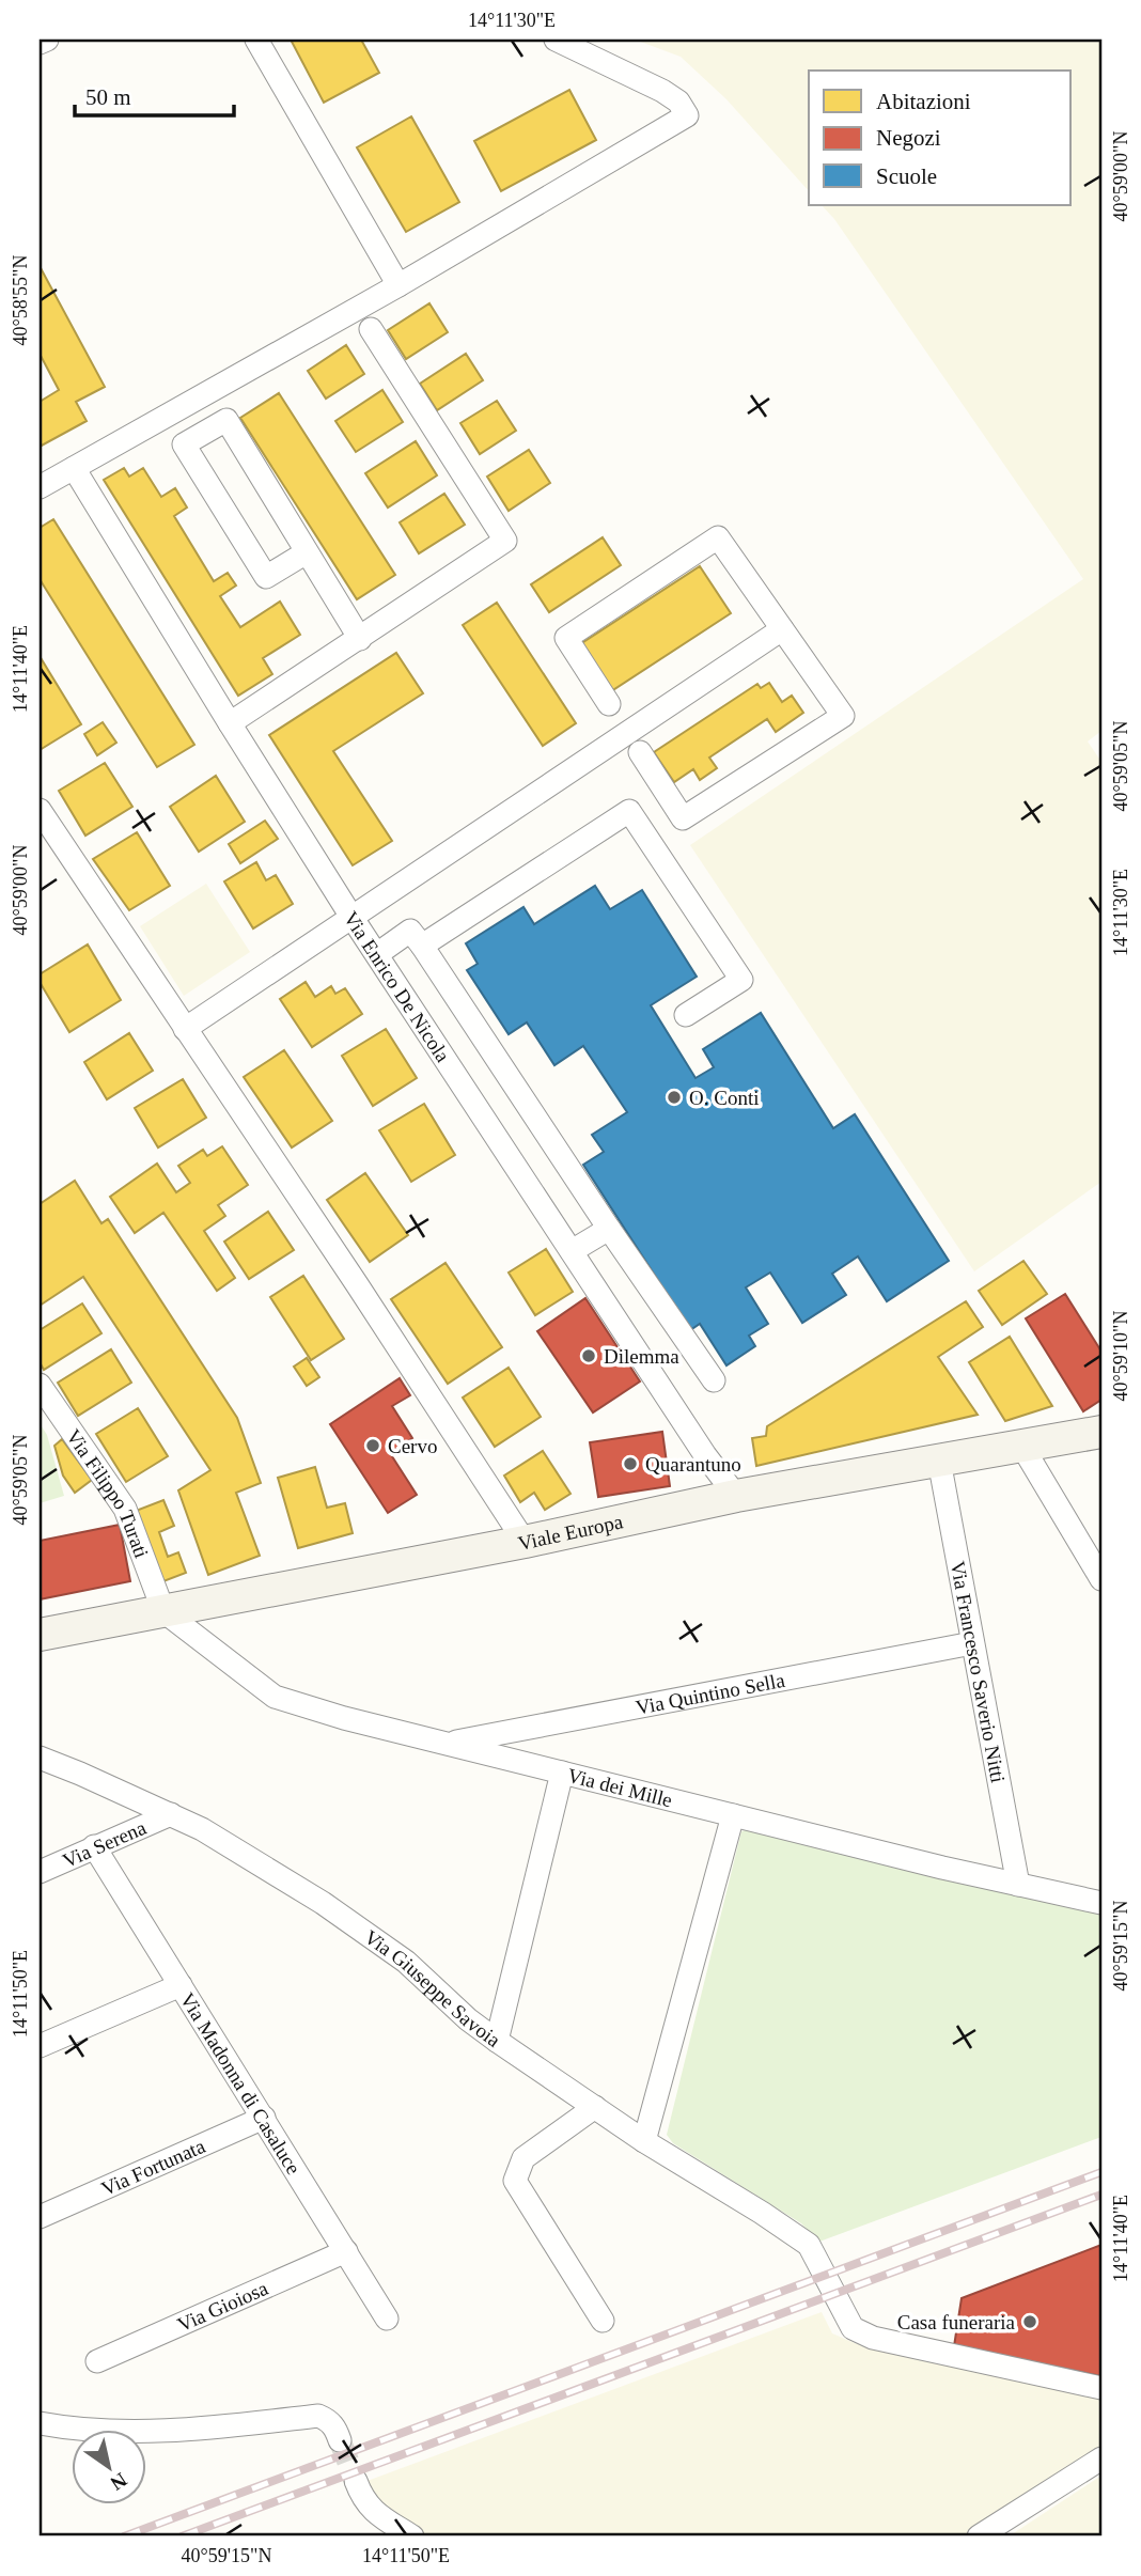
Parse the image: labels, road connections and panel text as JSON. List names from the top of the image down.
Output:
{
  "streets": {
    "main road": ["Viale Europa"],
    "street": [
      "Via Enrico De Nicola",
      "Via Filippo Turati",
      "Via Francesco Saverio Nitti",
      "Via Quintino Sella",
      "Via dei Mille",
      "Via Serena",
      "Via Giuseppe Savoia",
      "Via Madonna di Casaluce",
      "Via Fortunata",
      "Via Gioiosa"
    ]
  },
  "crossings": [
    ["Via Enrico De Nicola", "Viale Europa"],
    ["Via Filippo Turati", "Viale Europa"],
    ["Via Filippo Turati", "Via dei Mille"],
    ["Viale Europa", "Via Francesco Saverio Nitti"],
    ["Viale Europa", "Via dei Mille"],
    ["Via Francesco Saverio Nitti", "Via Quintino Sella"],
    ["Via Francesco Saverio Nitti", "Via dei Mille"],
    ["Via Quintino Sella", "Via dei Mille"],
    ["Via Serena", "Via Giuseppe Savoia"],
    ["Via Serena", "Via Madonna di Casaluce"],
    ["Via Madonna di Casaluce", "Via Fortunata"],
    ["Via Madonna di Casaluce", "Via Gioiosa"]
  ],
  "places": [
    "O. Conti",
    "Dilemma",
    "Cervo",
    "Quarantuno",
    "Casa funeraria"
  ],
  "legend": ["Abitazioni", "Negozi", "Scuole"],
  "scale_bar": "50 m",
  "north": "bottom right",
  "coordinates": [
    "14°11'30\"E",
    "40°59'00\"N",
    "40°58'55\"N",
    "14°11'40\"E",
    "40°59'05\"N",
    "40°59'10\"N",
    "40°59'15\"N",
    "14°11'50\"E"
  ]
}
